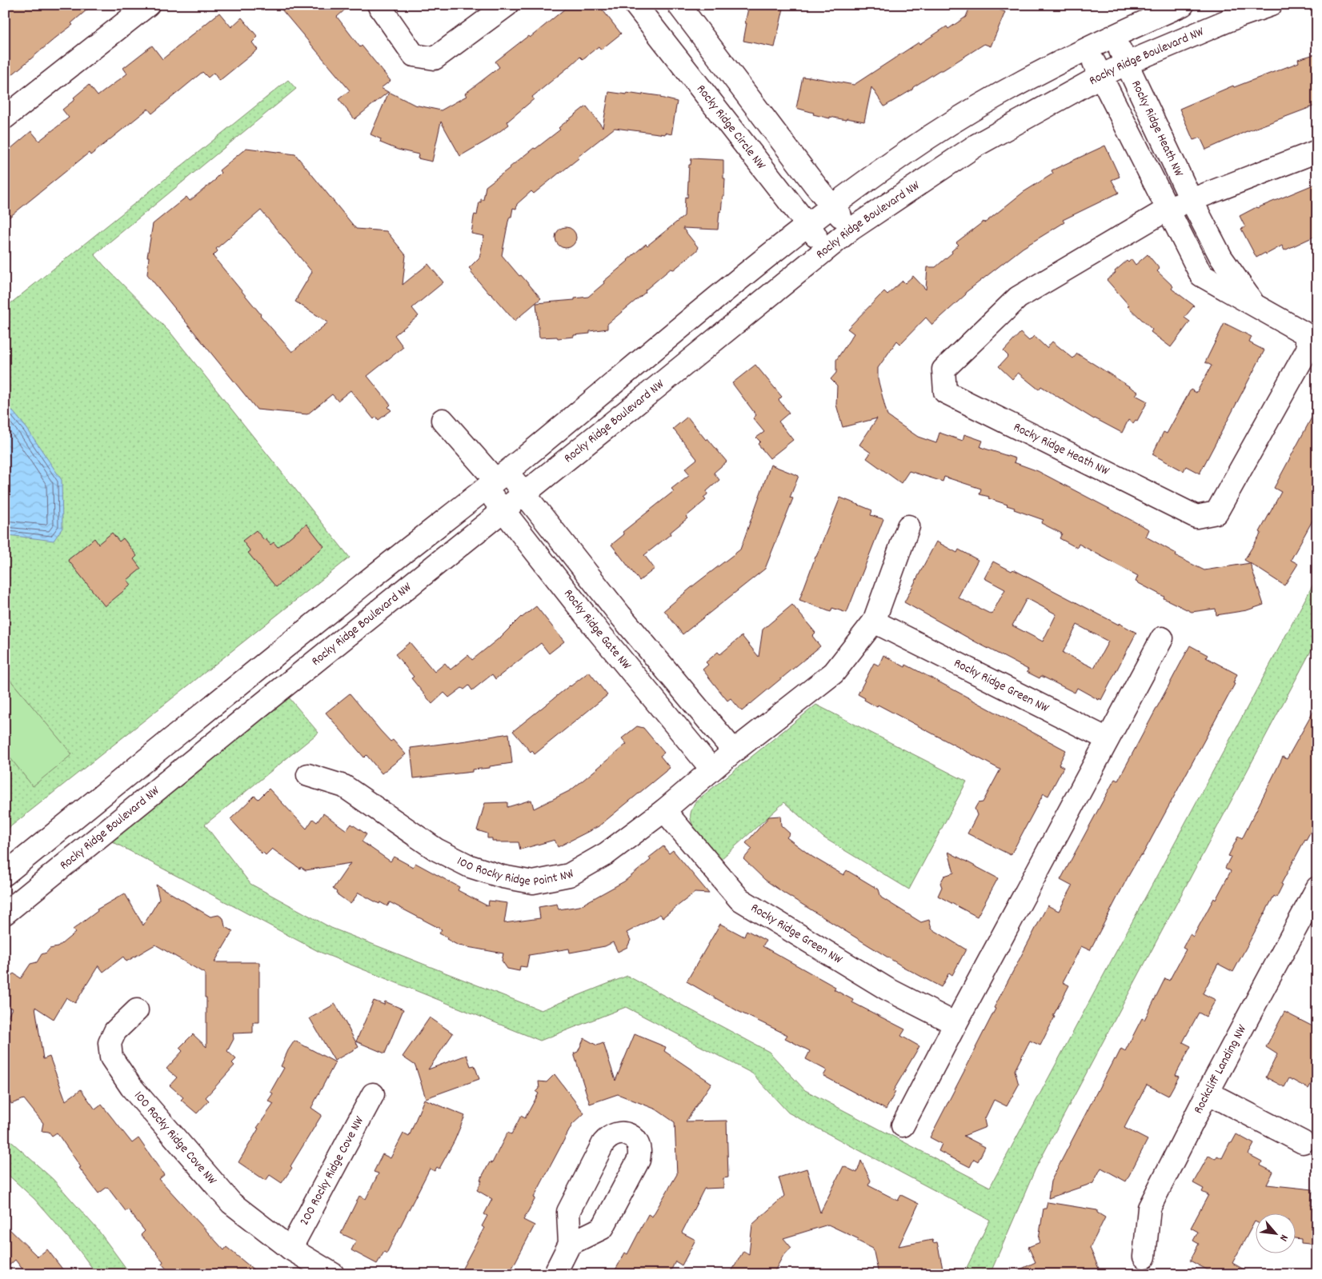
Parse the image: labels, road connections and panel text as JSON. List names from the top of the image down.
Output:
{
  "streets": {
    "street": [
      "Rocky Ridge Boulevard NW",
      "Rocky Ridge Circle NW",
      "Rocky Ridge Heath NW",
      "Rocky Ridge Gate NW",
      "Rocky Ridge Green NW",
      "100 Rocky Ridge Point NW",
      "Rockcliff Landing NW",
      "100 Rocky Ridge Cove NW",
      "200 Rocky Ridge Cove NW"
    ]
  },
  "crossings": [
    ["Rocky Ridge Boulevard NW", "Rocky Ridge Circle NW"],
    ["Rocky Ridge Boulevard NW", "Rocky Ridge Heath NW"],
    ["Rocky Ridge Boulevard NW", "Rocky Ridge Gate NW"],
    ["Rocky Ridge Gate NW", "100 Rocky Ridge Point NW"],
    ["Rocky Ridge Green NW", "100 Rocky Ridge Point NW"],
    ["100 Rocky Ridge Cove NW", "200 Rocky Ridge Cove NW"]
  ],
  "north": "bottom right"
}
